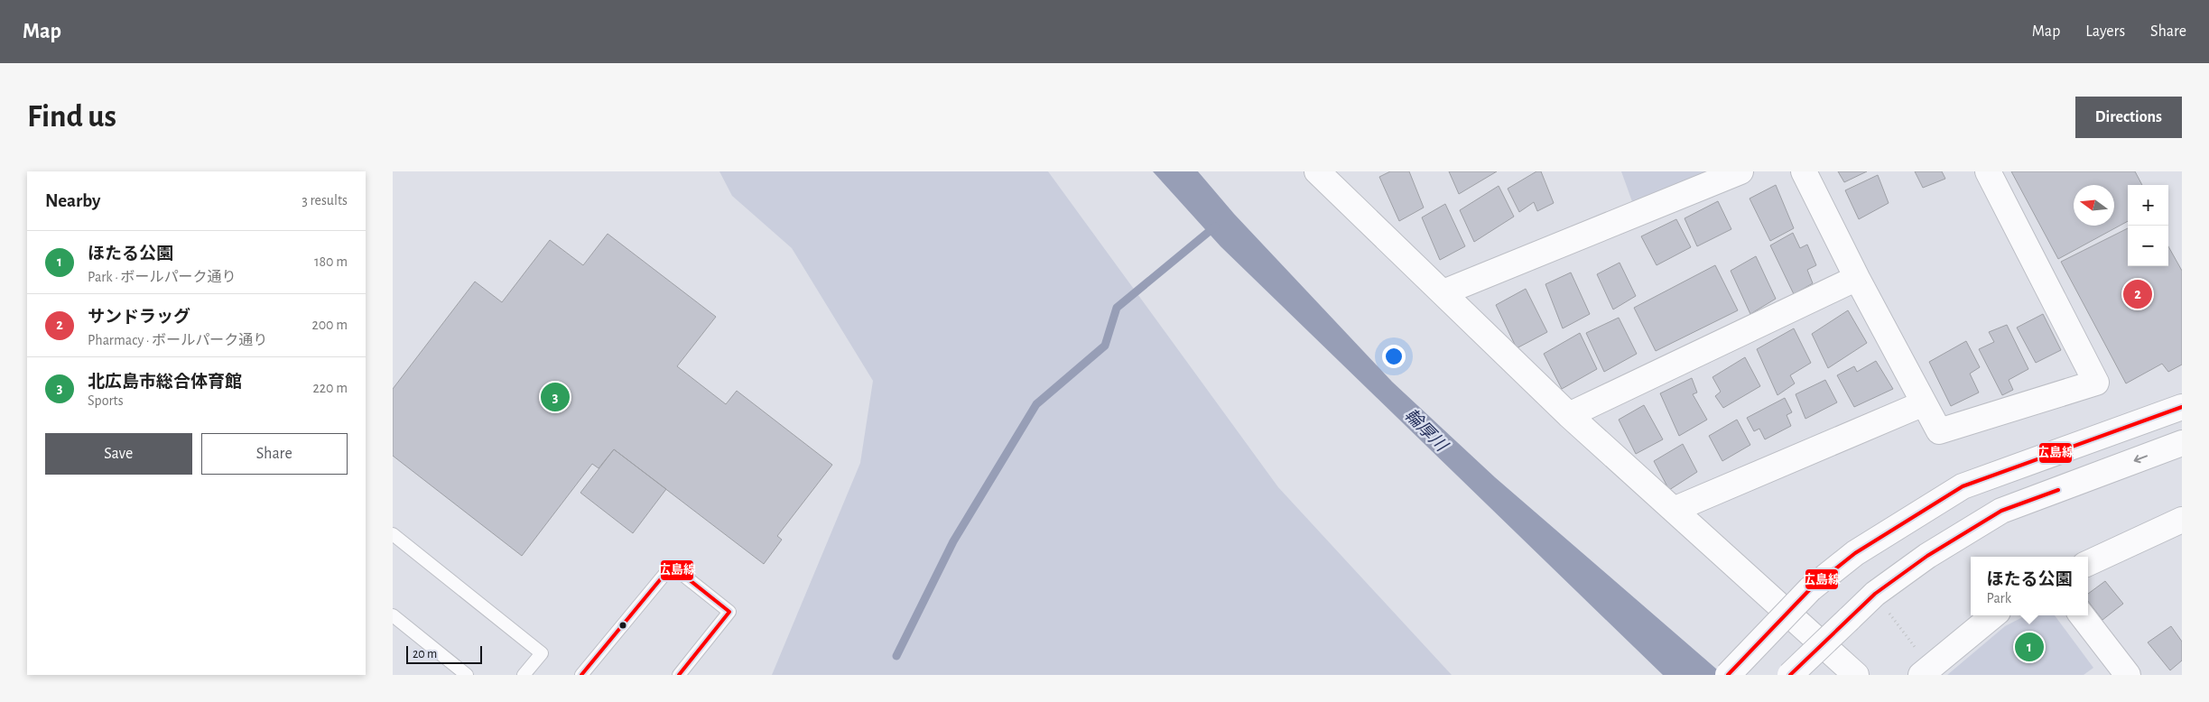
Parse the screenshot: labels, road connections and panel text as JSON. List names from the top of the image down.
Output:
{
  "water": ["輪厚川"],
  "lines": ["transit line 広島線"],
  "scale_bar": "20 m",
  "north": "left",
  "page": {
    "header": "Map",
    "nav": ["Map", "Layers", "Share"],
    "buttons": [
      "Directions",
      ["Save", "Share"]
    ],
    "title": "Find us",
    "heading": ["Nearby", "3 results"],
    "map_buttons": ["+", "−"],
    "list": [
      {
        "mark": "1",
        "name": "ほたる公園",
        "note": "Park · ボールパーク通り",
        "value": "180 m"
      },
      {
        "mark": "2",
        "name": "サンドラッグ",
        "note": "Pharmacy · ボールパーク通り",
        "value": "200 m"
      },
      {
        "mark": "3",
        "name": "北広島市総合体育館",
        "note": "Sports",
        "value": "220 m"
      }
    ],
    "pins": ["2", "3", "1"],
    "popup": ["ほたる公園", "Park"],
    "scale": "20 m"
  }
}
